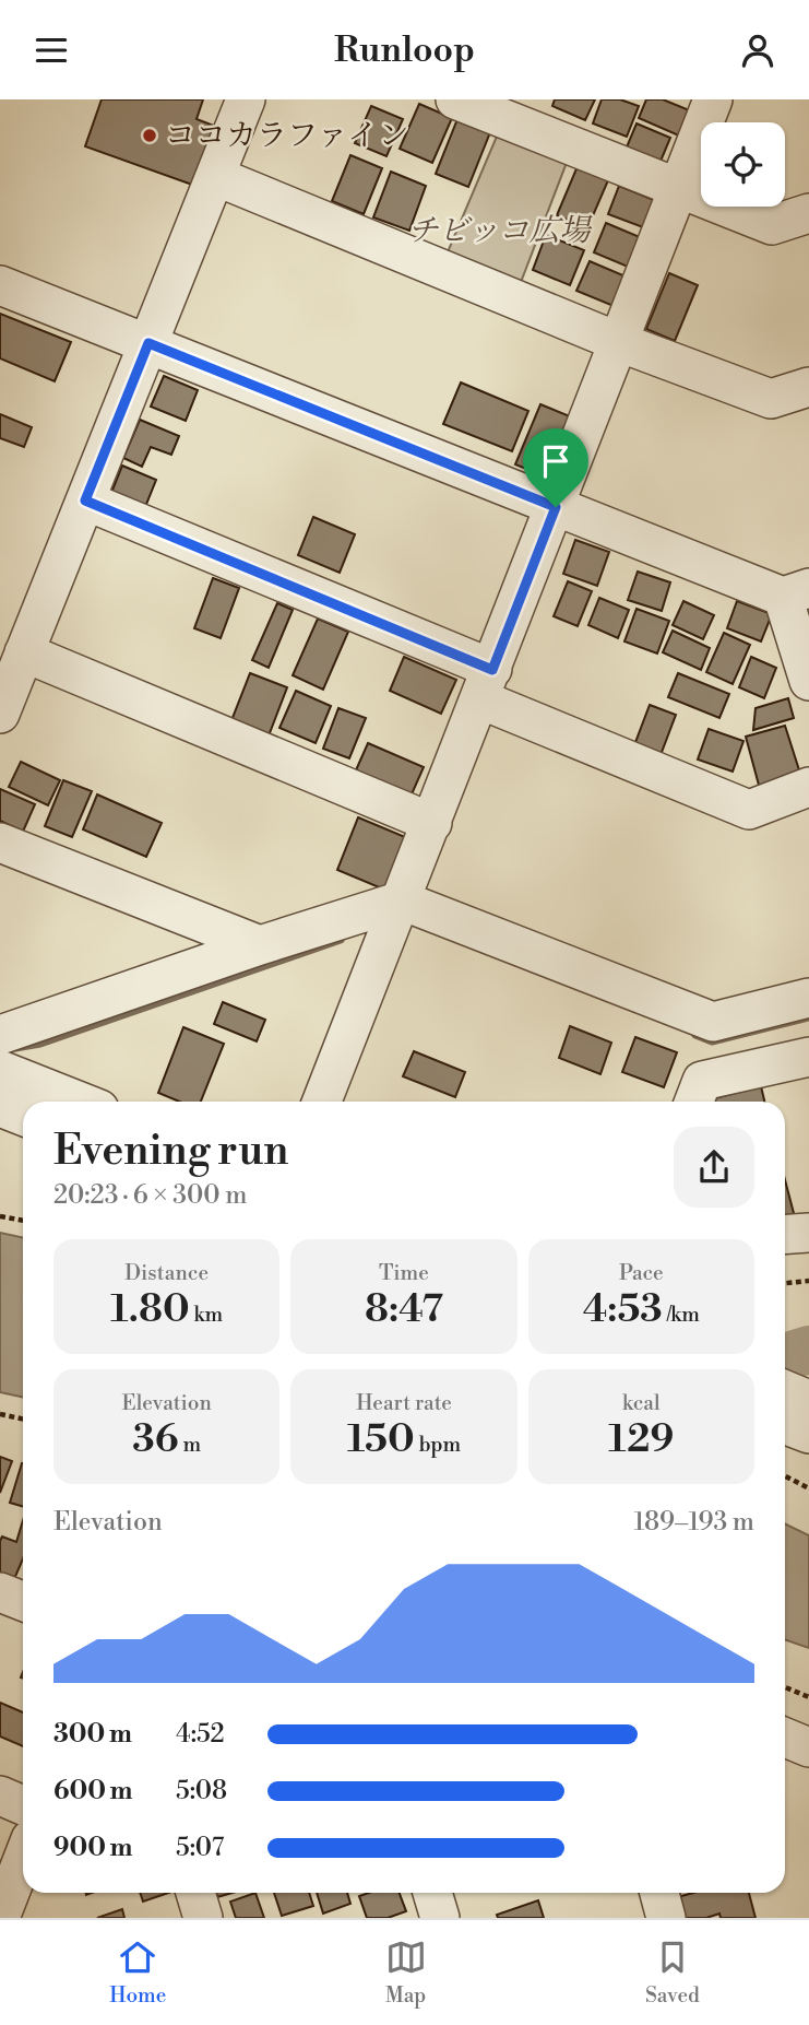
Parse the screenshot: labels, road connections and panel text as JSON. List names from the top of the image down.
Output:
{
  "parks": ["チビッコ広場"],
  "places": ["ココカラファイン"],
  "page": {
    "header": "Runloop",
    "heading": ["Evening run", "20:23 · 6 × 300 m"],
    "stats": [
      ["Distance", "1.80 km"],
      ["Time", "8:47"],
      ["Pace", "4:53 /km"],
      ["Elevation", "36 m"],
      ["Heart rate", "150 bpm"],
      ["kcal", "129"]
    ],
    "chart": ["Elevation", "189–193 m"],
    "list": [
      {
        "name": "300 m",
        "note": "4:52"
      },
      {
        "name": "600 m",
        "note": "5:08"
      },
      {
        "name": "900 m",
        "note": "5:07"
      }
    ],
    "tabs": ["Home", "Map", "Saved"]
  }
}
